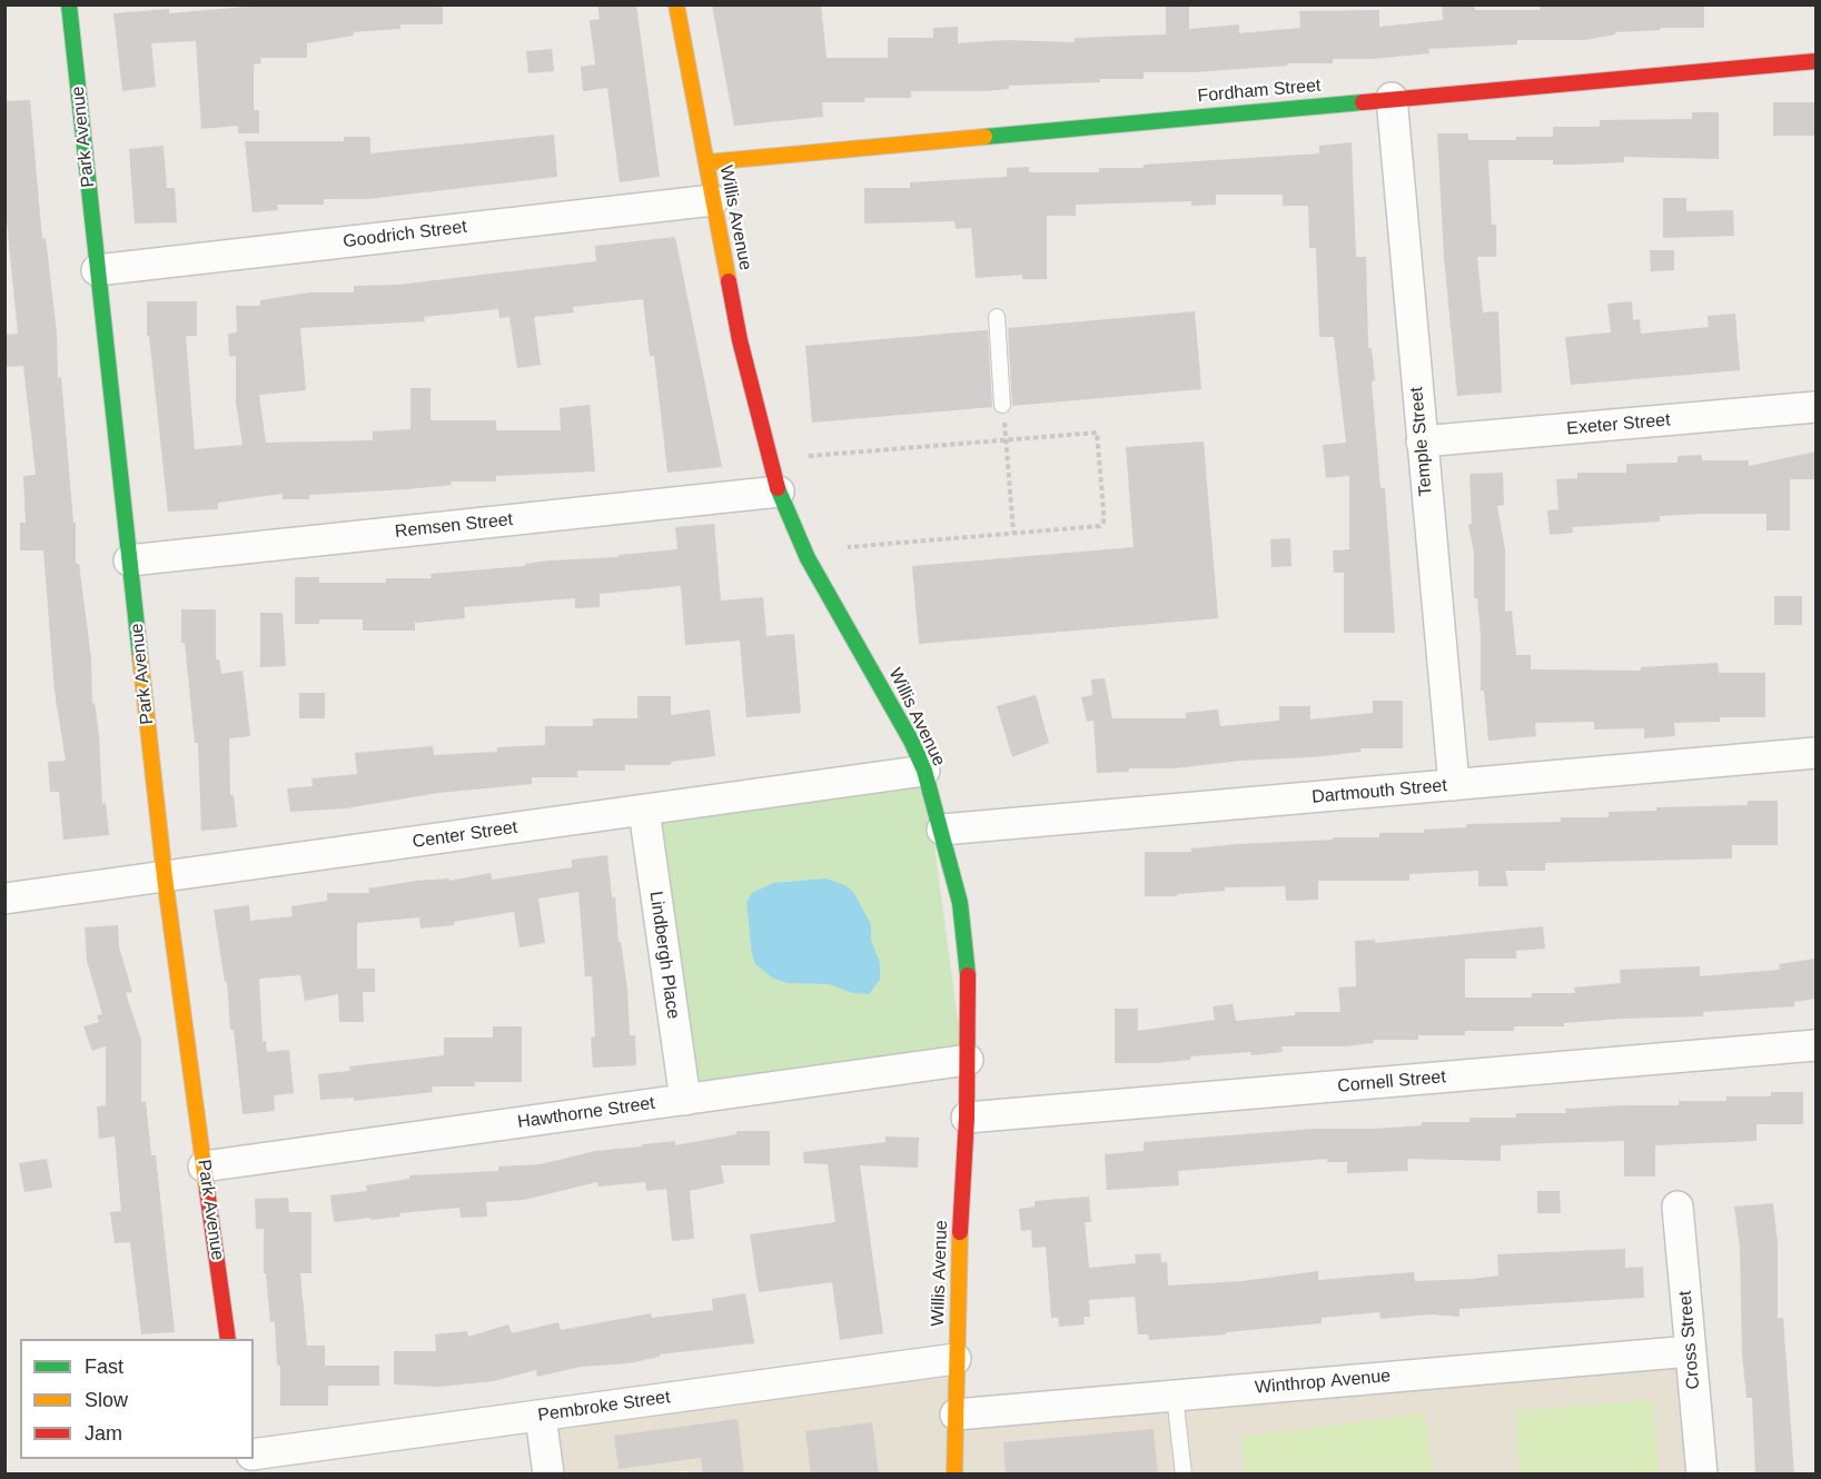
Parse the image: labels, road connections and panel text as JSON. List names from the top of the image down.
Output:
{
  "streets": {
    "street": [
      "Fordham Street",
      "Park Avenue",
      "Willis Avenue",
      "Goodrich Street",
      "Exeter Street",
      "Temple Street",
      "Remsen Street",
      "Dartmouth Street",
      "Center Street",
      "Lindbergh Place",
      "Cornell Street",
      "Hawthorne Street",
      "Cross Street",
      "Winthrop Avenue",
      "Pembroke Street"
    ]
  },
  "crossings": [
    ["Fordham Street", "Willis Avenue"],
    ["Fordham Street", "Temple Street"],
    ["Park Avenue", "Goodrich Street"],
    ["Park Avenue", "Remsen Street"],
    ["Park Avenue", "Center Street"],
    ["Park Avenue", "Hawthorne Street"],
    ["Willis Avenue", "Goodrich Street"],
    ["Willis Avenue", "Remsen Street"],
    ["Willis Avenue", "Dartmouth Street"],
    ["Willis Avenue", "Center Street"],
    ["Willis Avenue", "Cornell Street"],
    ["Willis Avenue", "Hawthorne Street"],
    ["Willis Avenue", "Winthrop Avenue"],
    ["Willis Avenue", "Pembroke Street"],
    ["Exeter Street", "Temple Street"],
    ["Temple Street", "Dartmouth Street"],
    ["Center Street", "Lindbergh Place"],
    ["Lindbergh Place", "Hawthorne Street"],
    ["Cross Street", "Winthrop Avenue"]
  ],
  "legend": ["Fast", "Slow", "Jam"]
}
